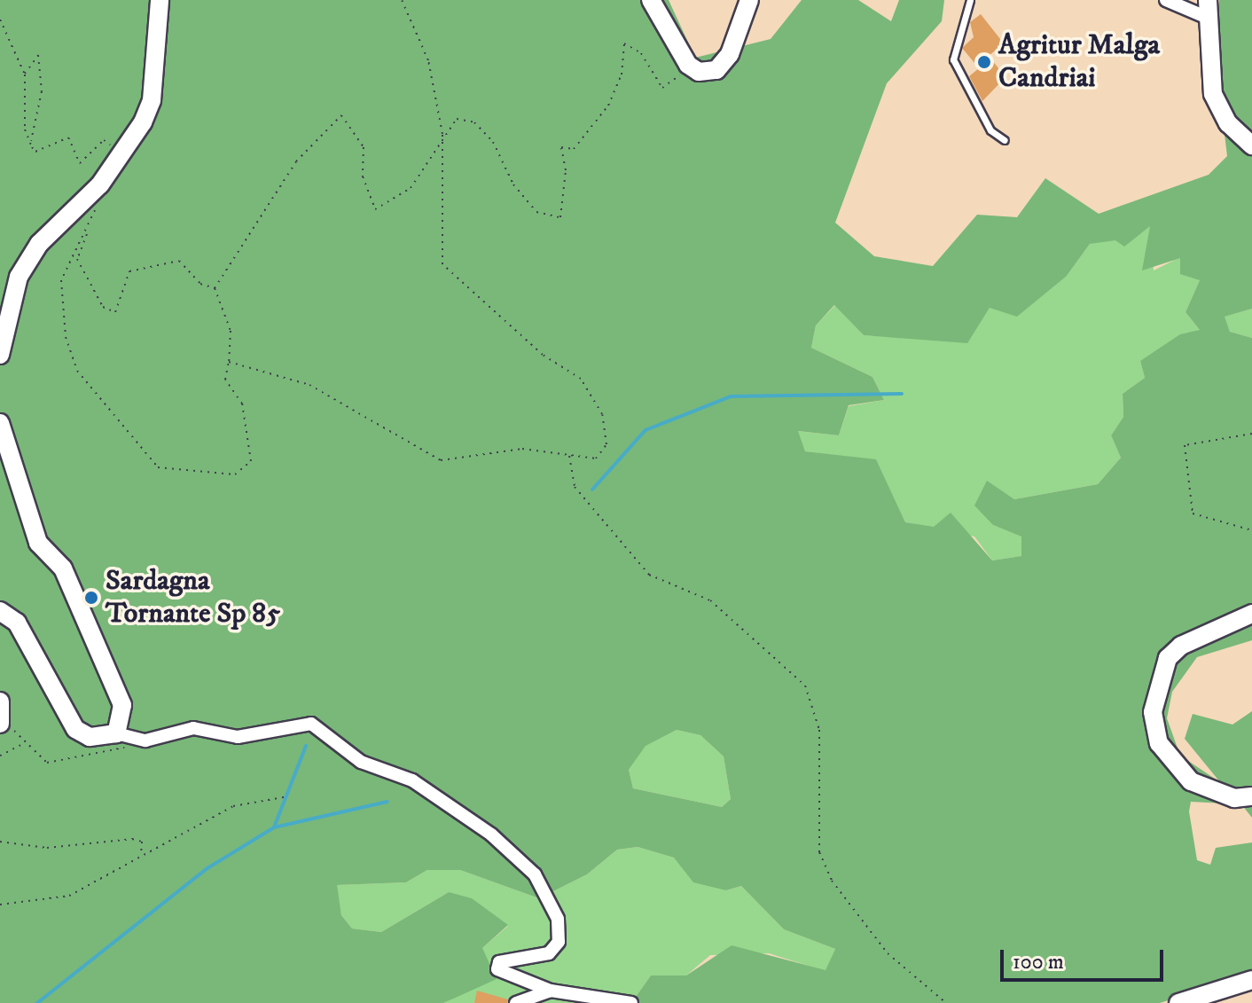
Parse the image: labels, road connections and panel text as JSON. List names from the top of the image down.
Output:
{
  "places": ["Agritur Malga Candriai", "Sardagna Tornante Sp 85"],
  "scale_bar": "100 m"
}
